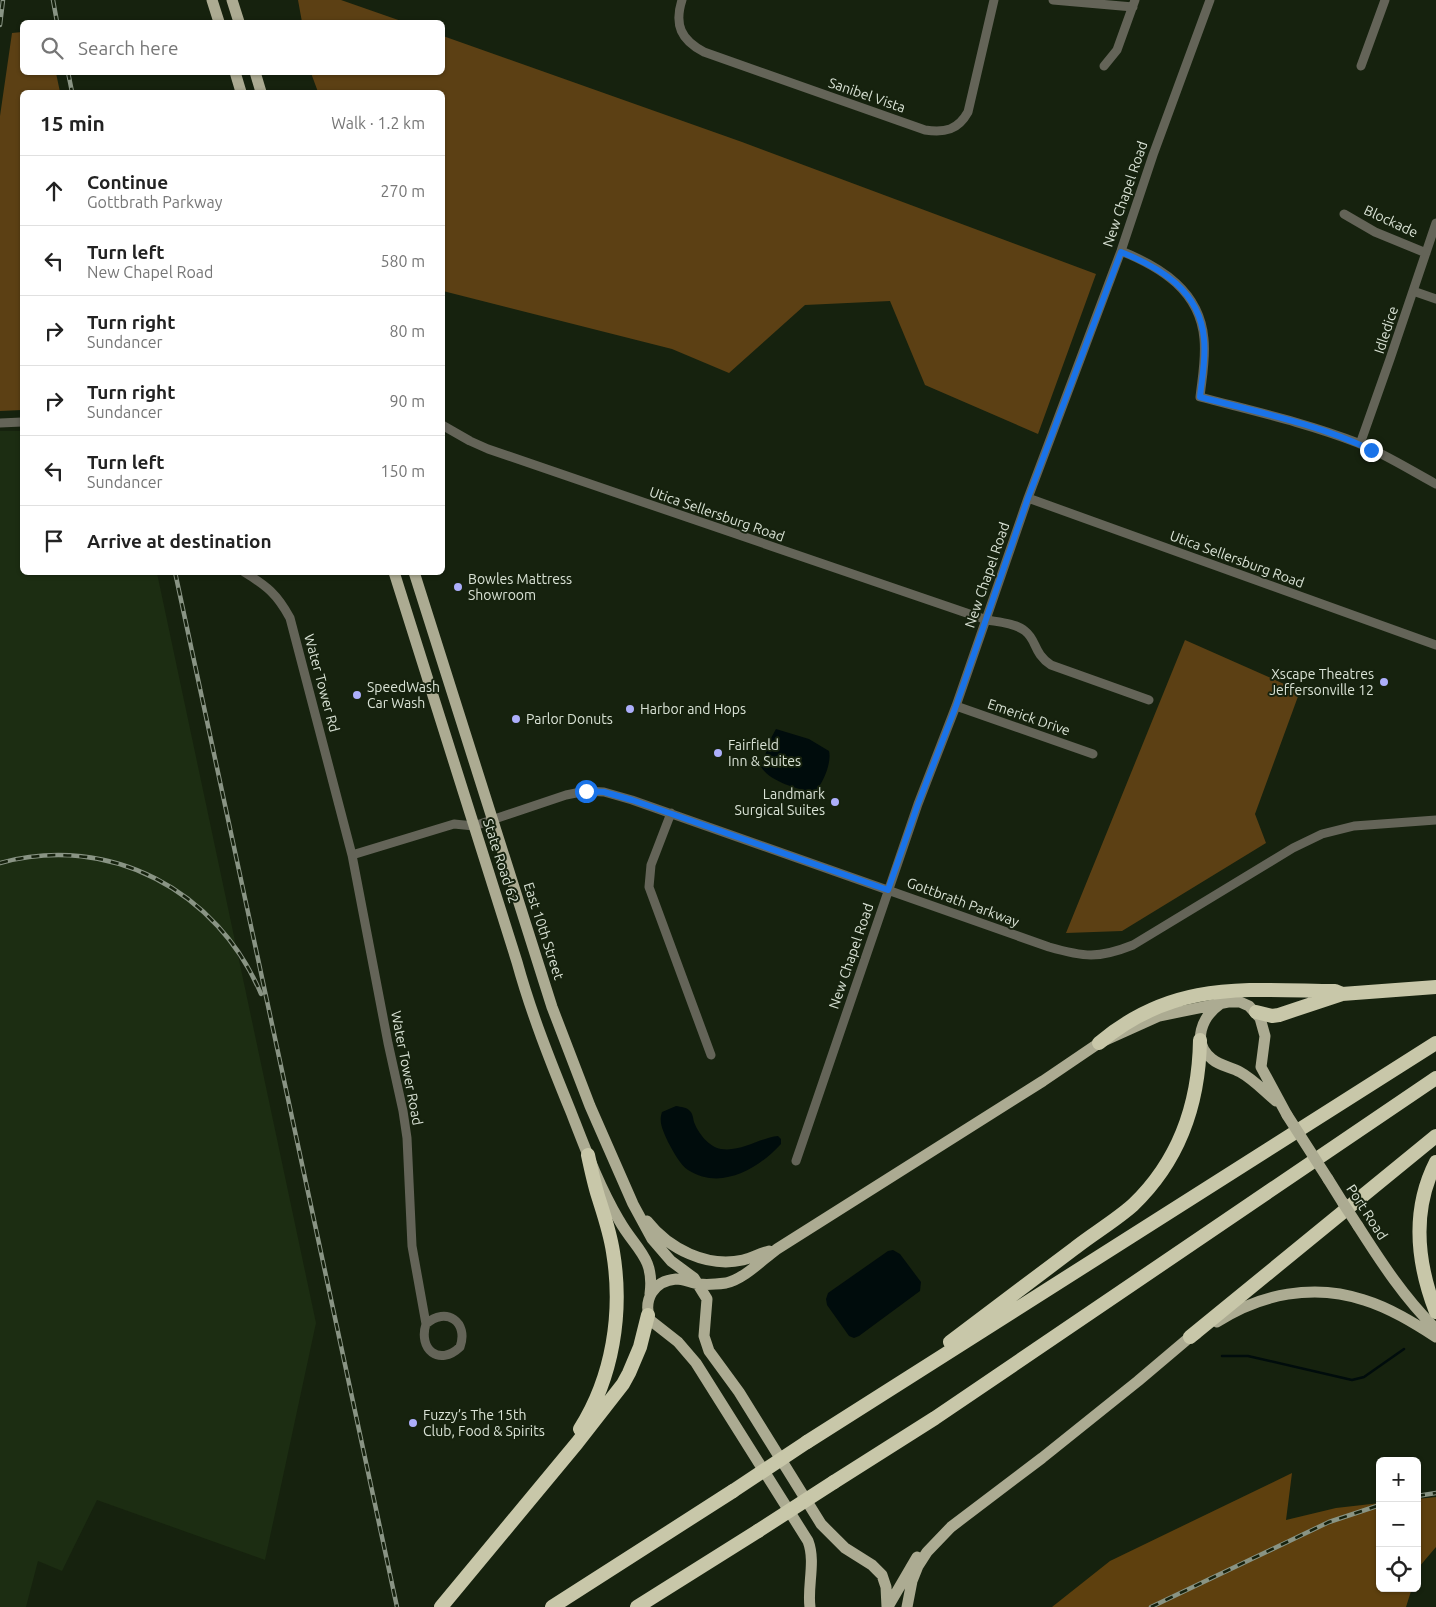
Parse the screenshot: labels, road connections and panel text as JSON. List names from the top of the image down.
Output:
{
  "streets": {
    "main road": ["State Road 62", "East 10th Street", "Port Road"],
    "street": [
      "Sanibel Vista",
      "New Chapel Road",
      "Blockade",
      "Idledice",
      "Utica Sellersburg Road",
      "Water Tower Rd",
      "Emerick Drive",
      "Gottbrath Parkway",
      "Water Tower Road"
    ]
  },
  "crossings": [
    ["New Chapel Road", "Utica Sellersburg Road"],
    ["New Chapel Road", "Emerick Drive"],
    ["New Chapel Road", "Gottbrath Parkway"],
    ["Blockade", "Idledice"],
    ["Water Tower Rd", "Water Tower Road"],
    ["State Road 62", "Gottbrath Parkway"],
    ["Gottbrath Parkway", "East 10th Street"],
    ["Gottbrath Parkway", "Water Tower Road"]
  ],
  "places": [
    "Bowles Mattress Showroom",
    "Xscape Theatres Jeffersonville 12",
    "SpeedWash Car Wash",
    "Harbor and Hops",
    "Parlor Donuts",
    "Fairfield Inn & Suites",
    "Landmark Surgical Suites",
    "Fuzzy’s The 15th Club, Food & Spirits"
  ],
  "page": {
    "search": "Search here",
    "heading": ["15 min", "Walk · 1.2 km"],
    "list": [
      ["Continue", "Gottbrath Parkway", "270 m"],
      ["Turn left", "New Chapel Road", "580 m"],
      ["Turn right", "Sundancer", "80 m"],
      ["Turn right", "Sundancer", "90 m"],
      ["Turn left", "Sundancer", "150 m"],
      "Arrive at destination"
    ],
    "map_buttons": ["+", "−"]
  }
}
